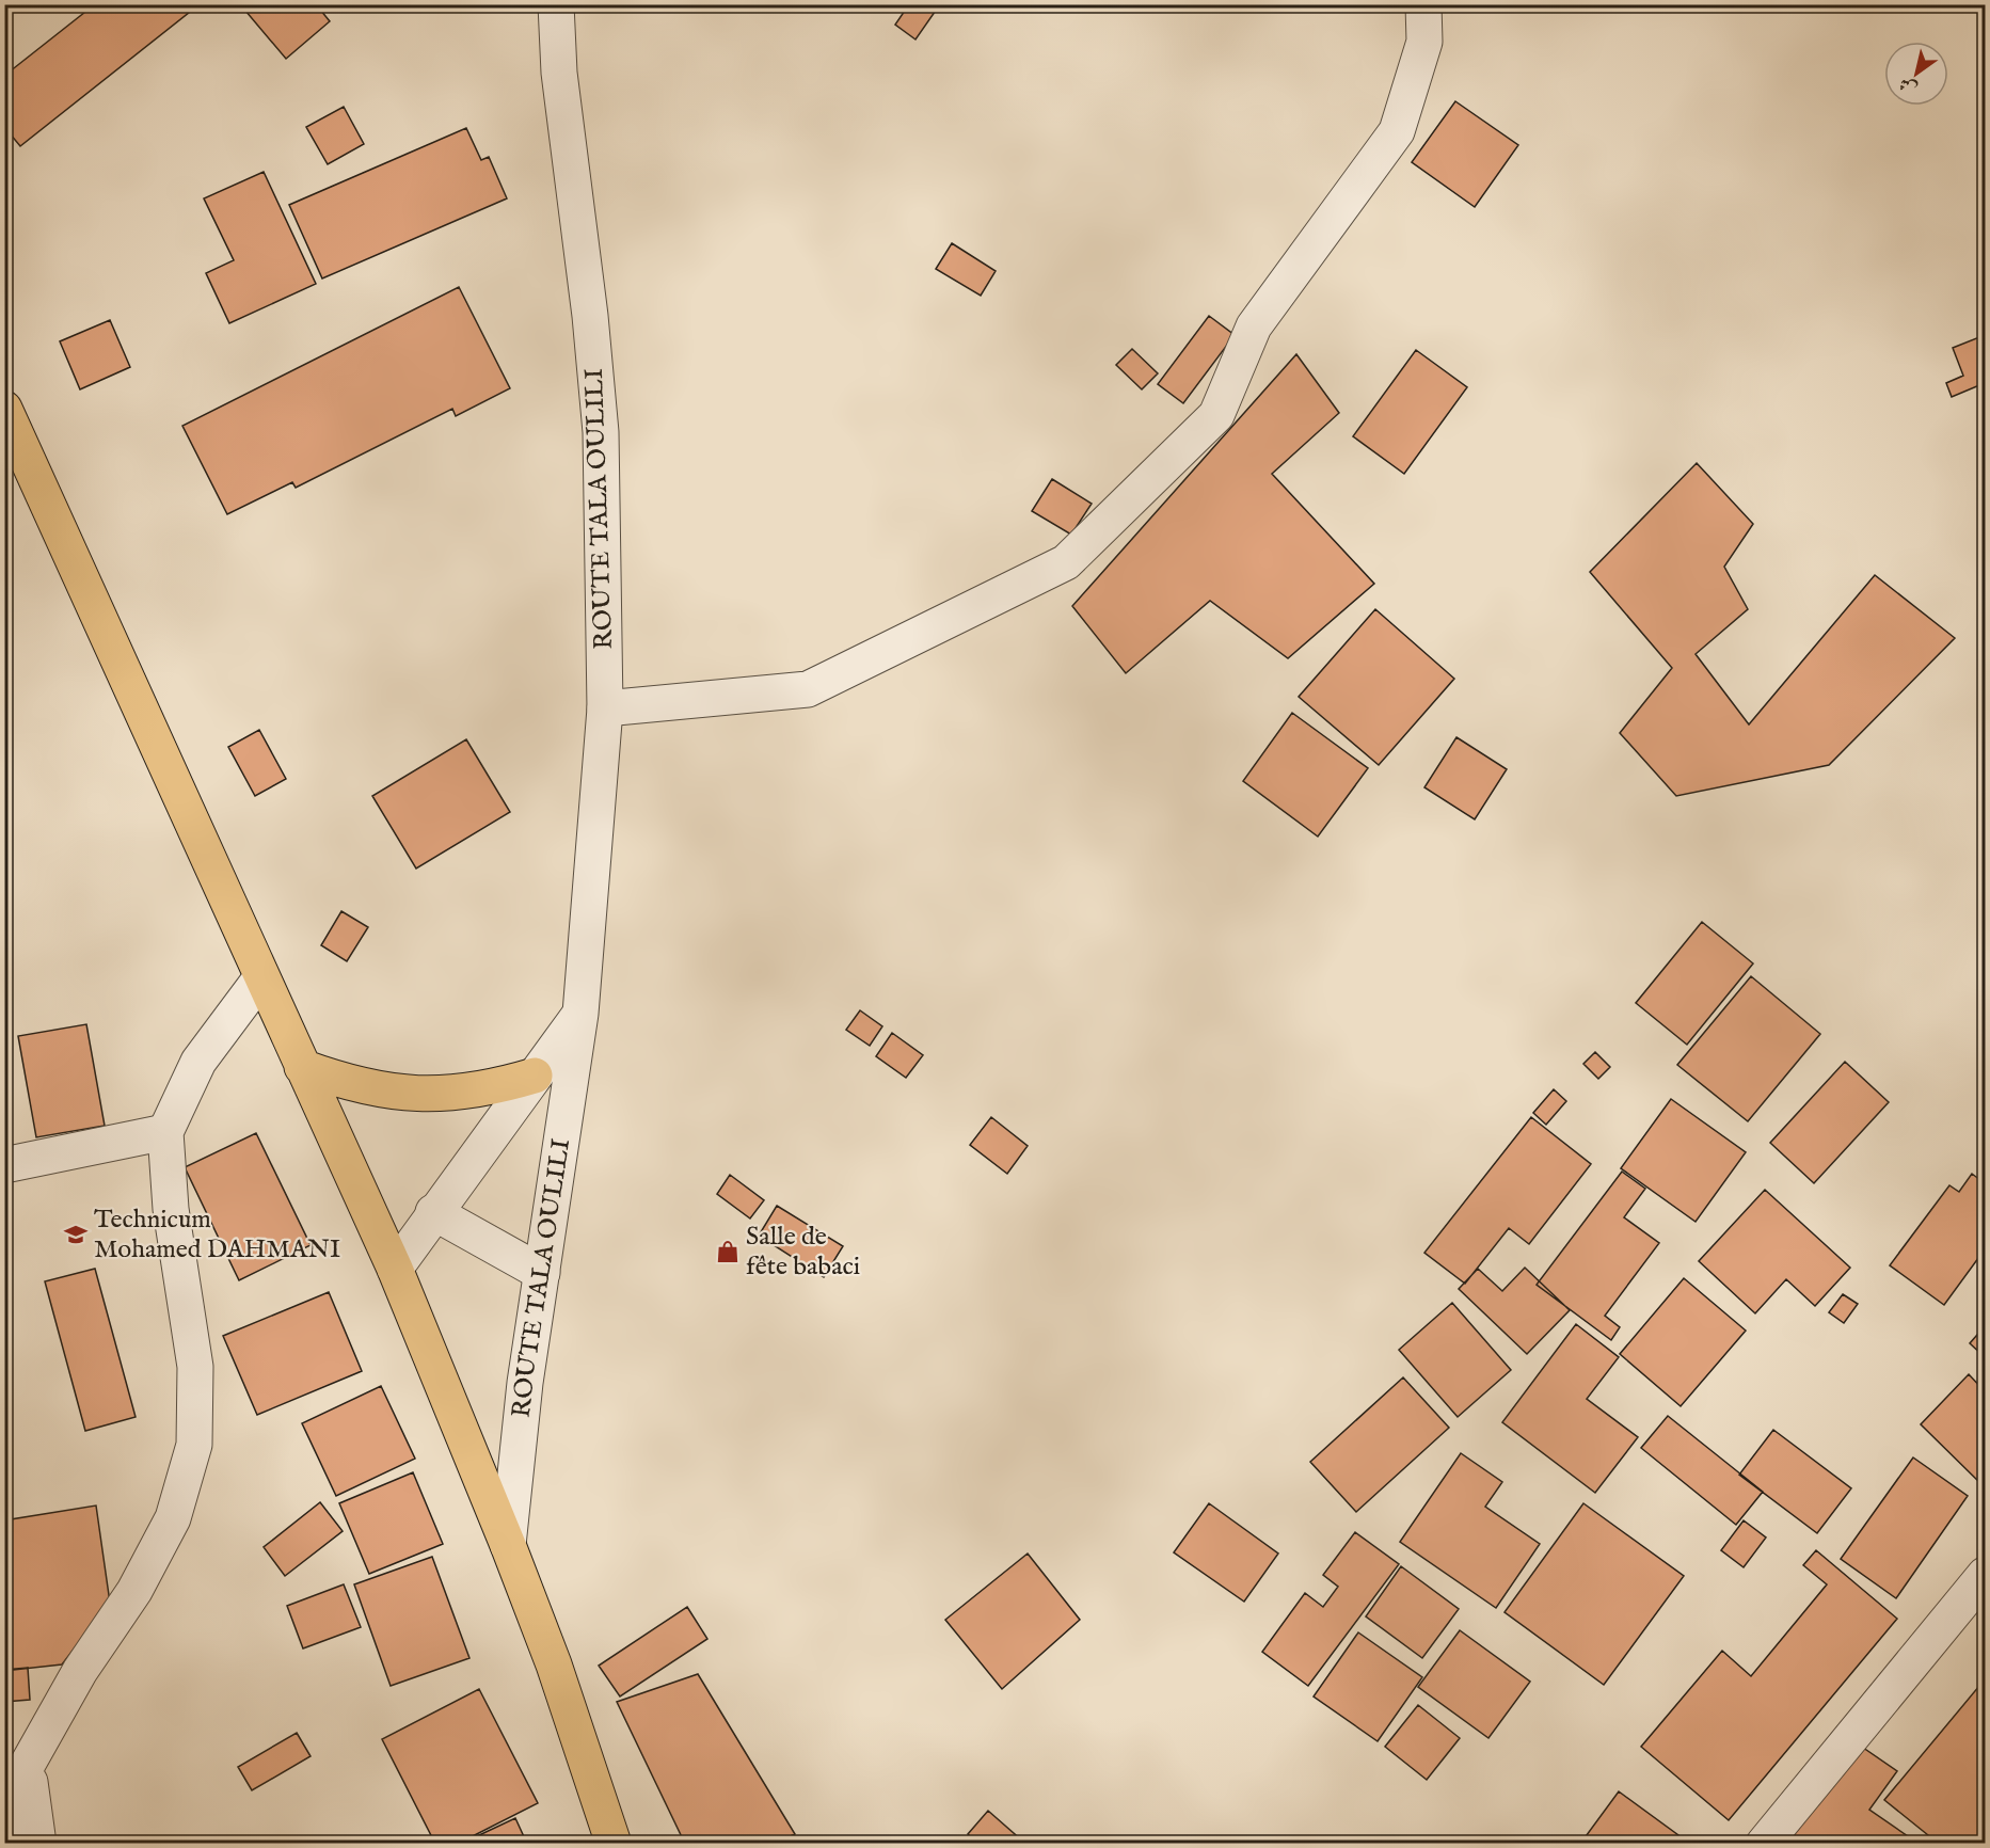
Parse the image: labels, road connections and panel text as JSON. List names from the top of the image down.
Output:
{
  "streets": {
    "street": ["ROUTE TALA OULILI"]
  },
  "places": {
    "school or university": ["Technicum Mohamed DAHMANI"],
    "shop": ["Salle de fête babaci"]
  },
  "north": "bottom left"
}
